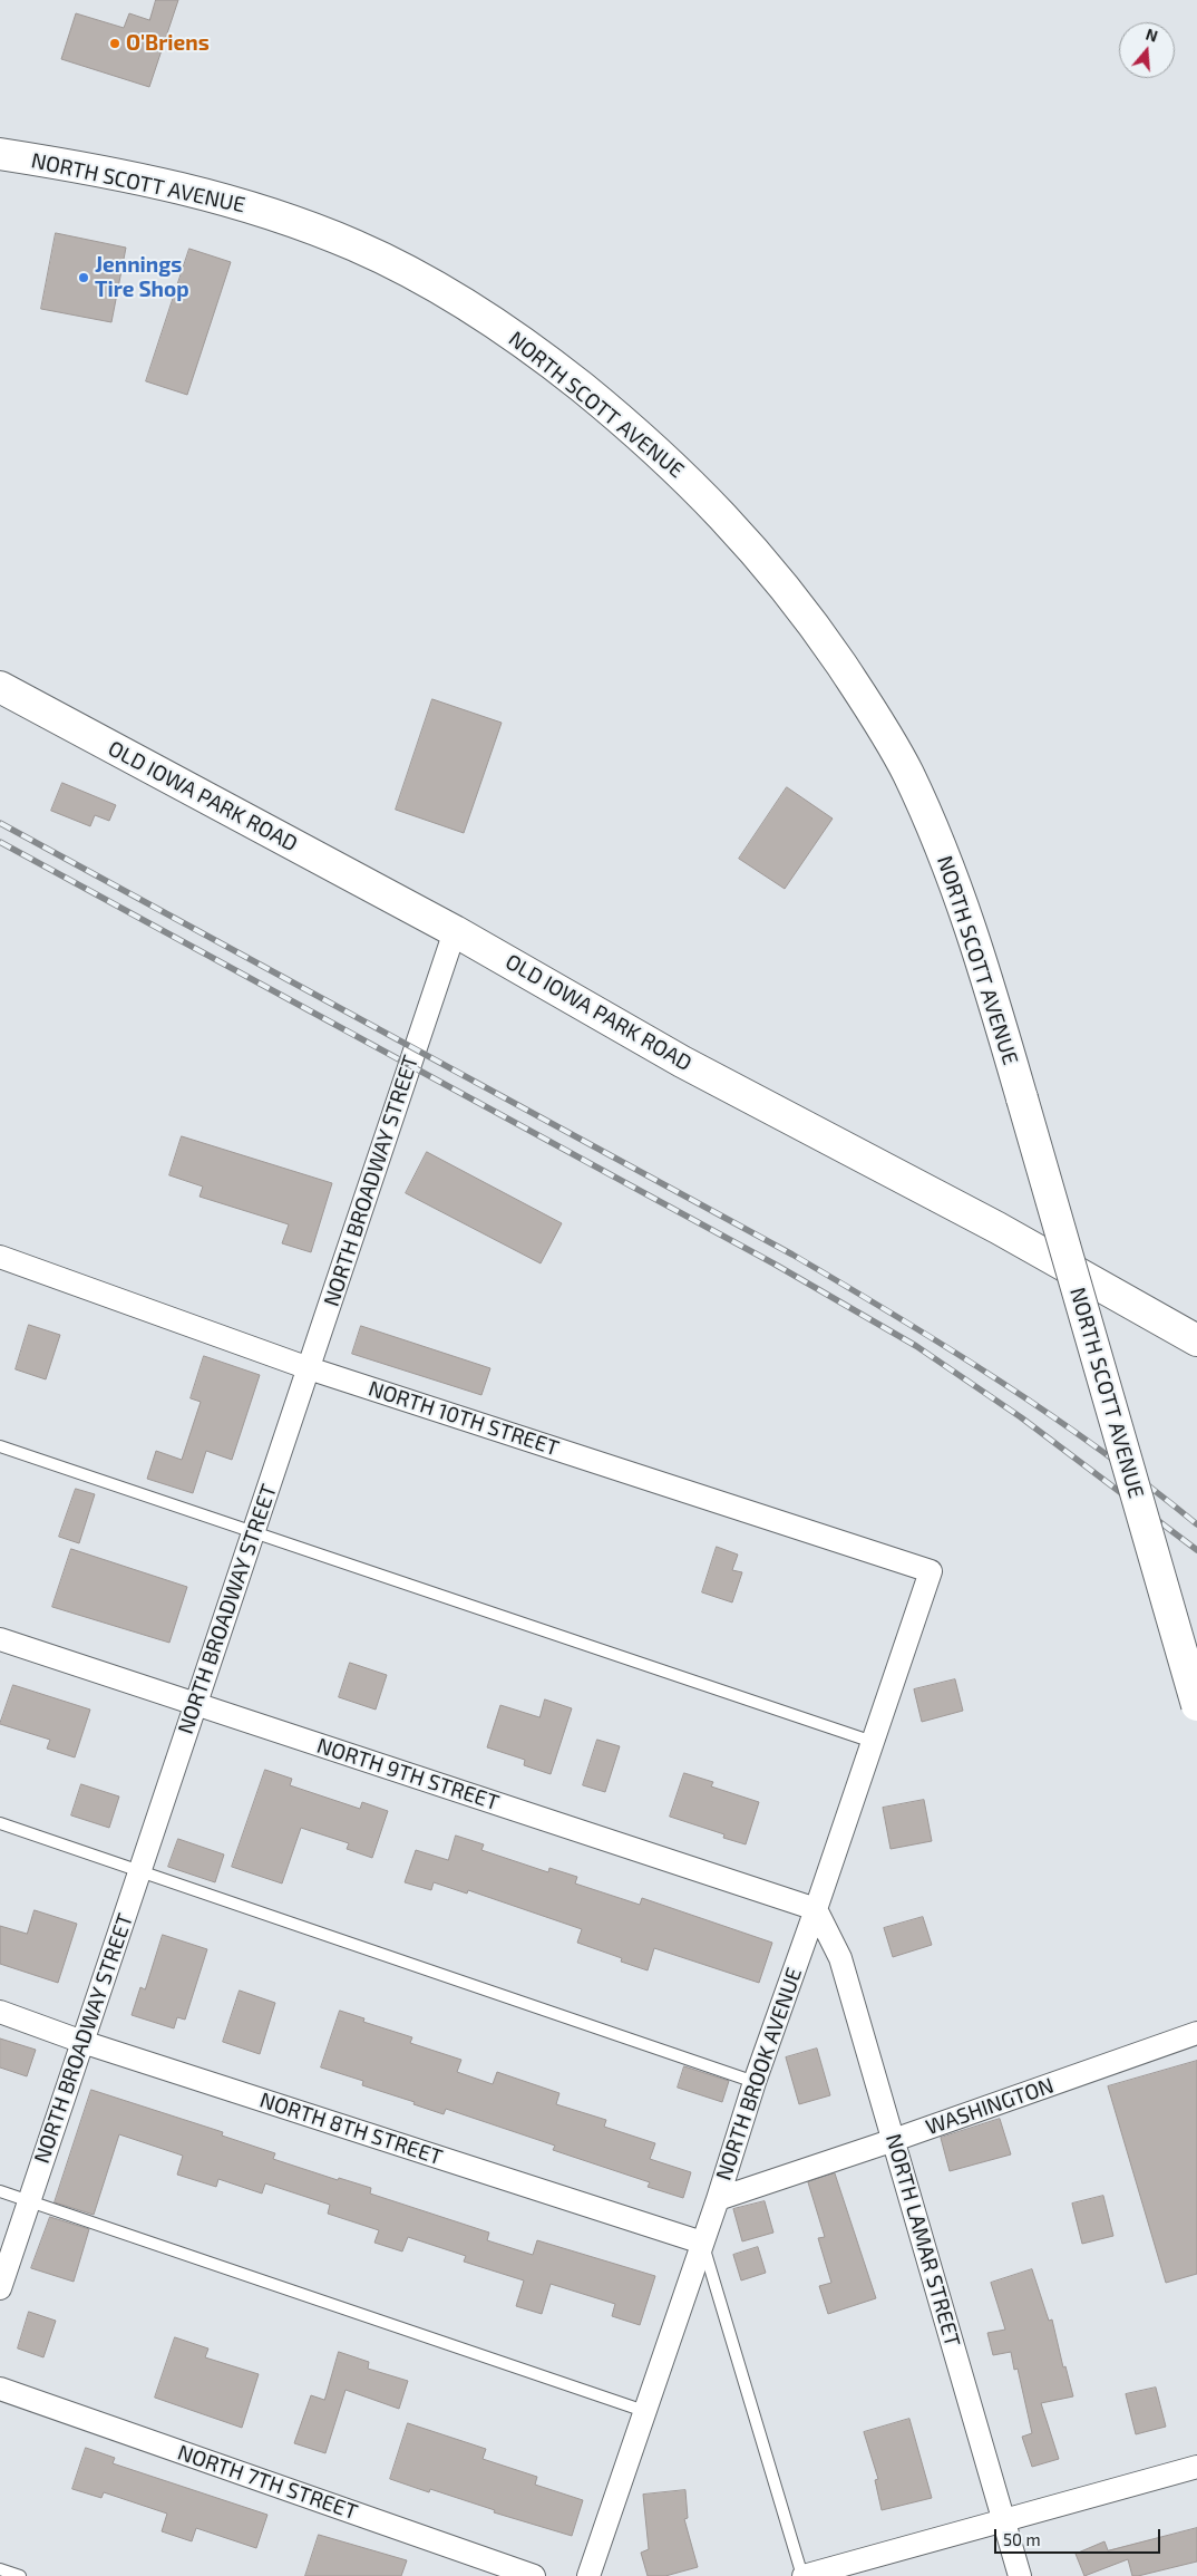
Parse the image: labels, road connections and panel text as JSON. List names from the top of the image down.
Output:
{
  "streets": {
    "main road": ["NORTH SCOTT AVENUE", "OLD IOWA PARK ROAD"],
    "street": [
      "NORTH BROADWAY STREET",
      "NORTH 10TH STREET",
      "NORTH 9TH STREET",
      "NORTH BROOK AVENUE",
      "WASHINGTON",
      "NORTH 8TH STREET",
      "NORTH LAMAR STREET",
      "NORTH 7TH STREET"
    ]
  },
  "crossings": [
    ["OLD IOWA PARK ROAD", "NORTH BROADWAY STREET"],
    ["NORTH BROADWAY STREET", "NORTH 10TH STREET"],
    ["NORTH BROADWAY STREET", "NORTH 9TH STREET"],
    ["NORTH BROADWAY STREET", "NORTH 8TH STREET"],
    ["NORTH 10TH STREET", "NORTH BROOK AVENUE"],
    ["NORTH 9TH STREET", "NORTH BROOK AVENUE"],
    ["NORTH 9TH STREET", "NORTH LAMAR STREET"],
    ["NORTH BROOK AVENUE", "WASHINGTON"],
    ["NORTH BROOK AVENUE", "NORTH 8TH STREET"],
    ["NORTH BROOK AVENUE", "NORTH LAMAR STREET"],
    ["WASHINGTON", "NORTH LAMAR STREET"]
  ],
  "places": ["O'Briens", "Jennings Tire Shop"],
  "scale_bar": "50 m",
  "north": "top"
}
